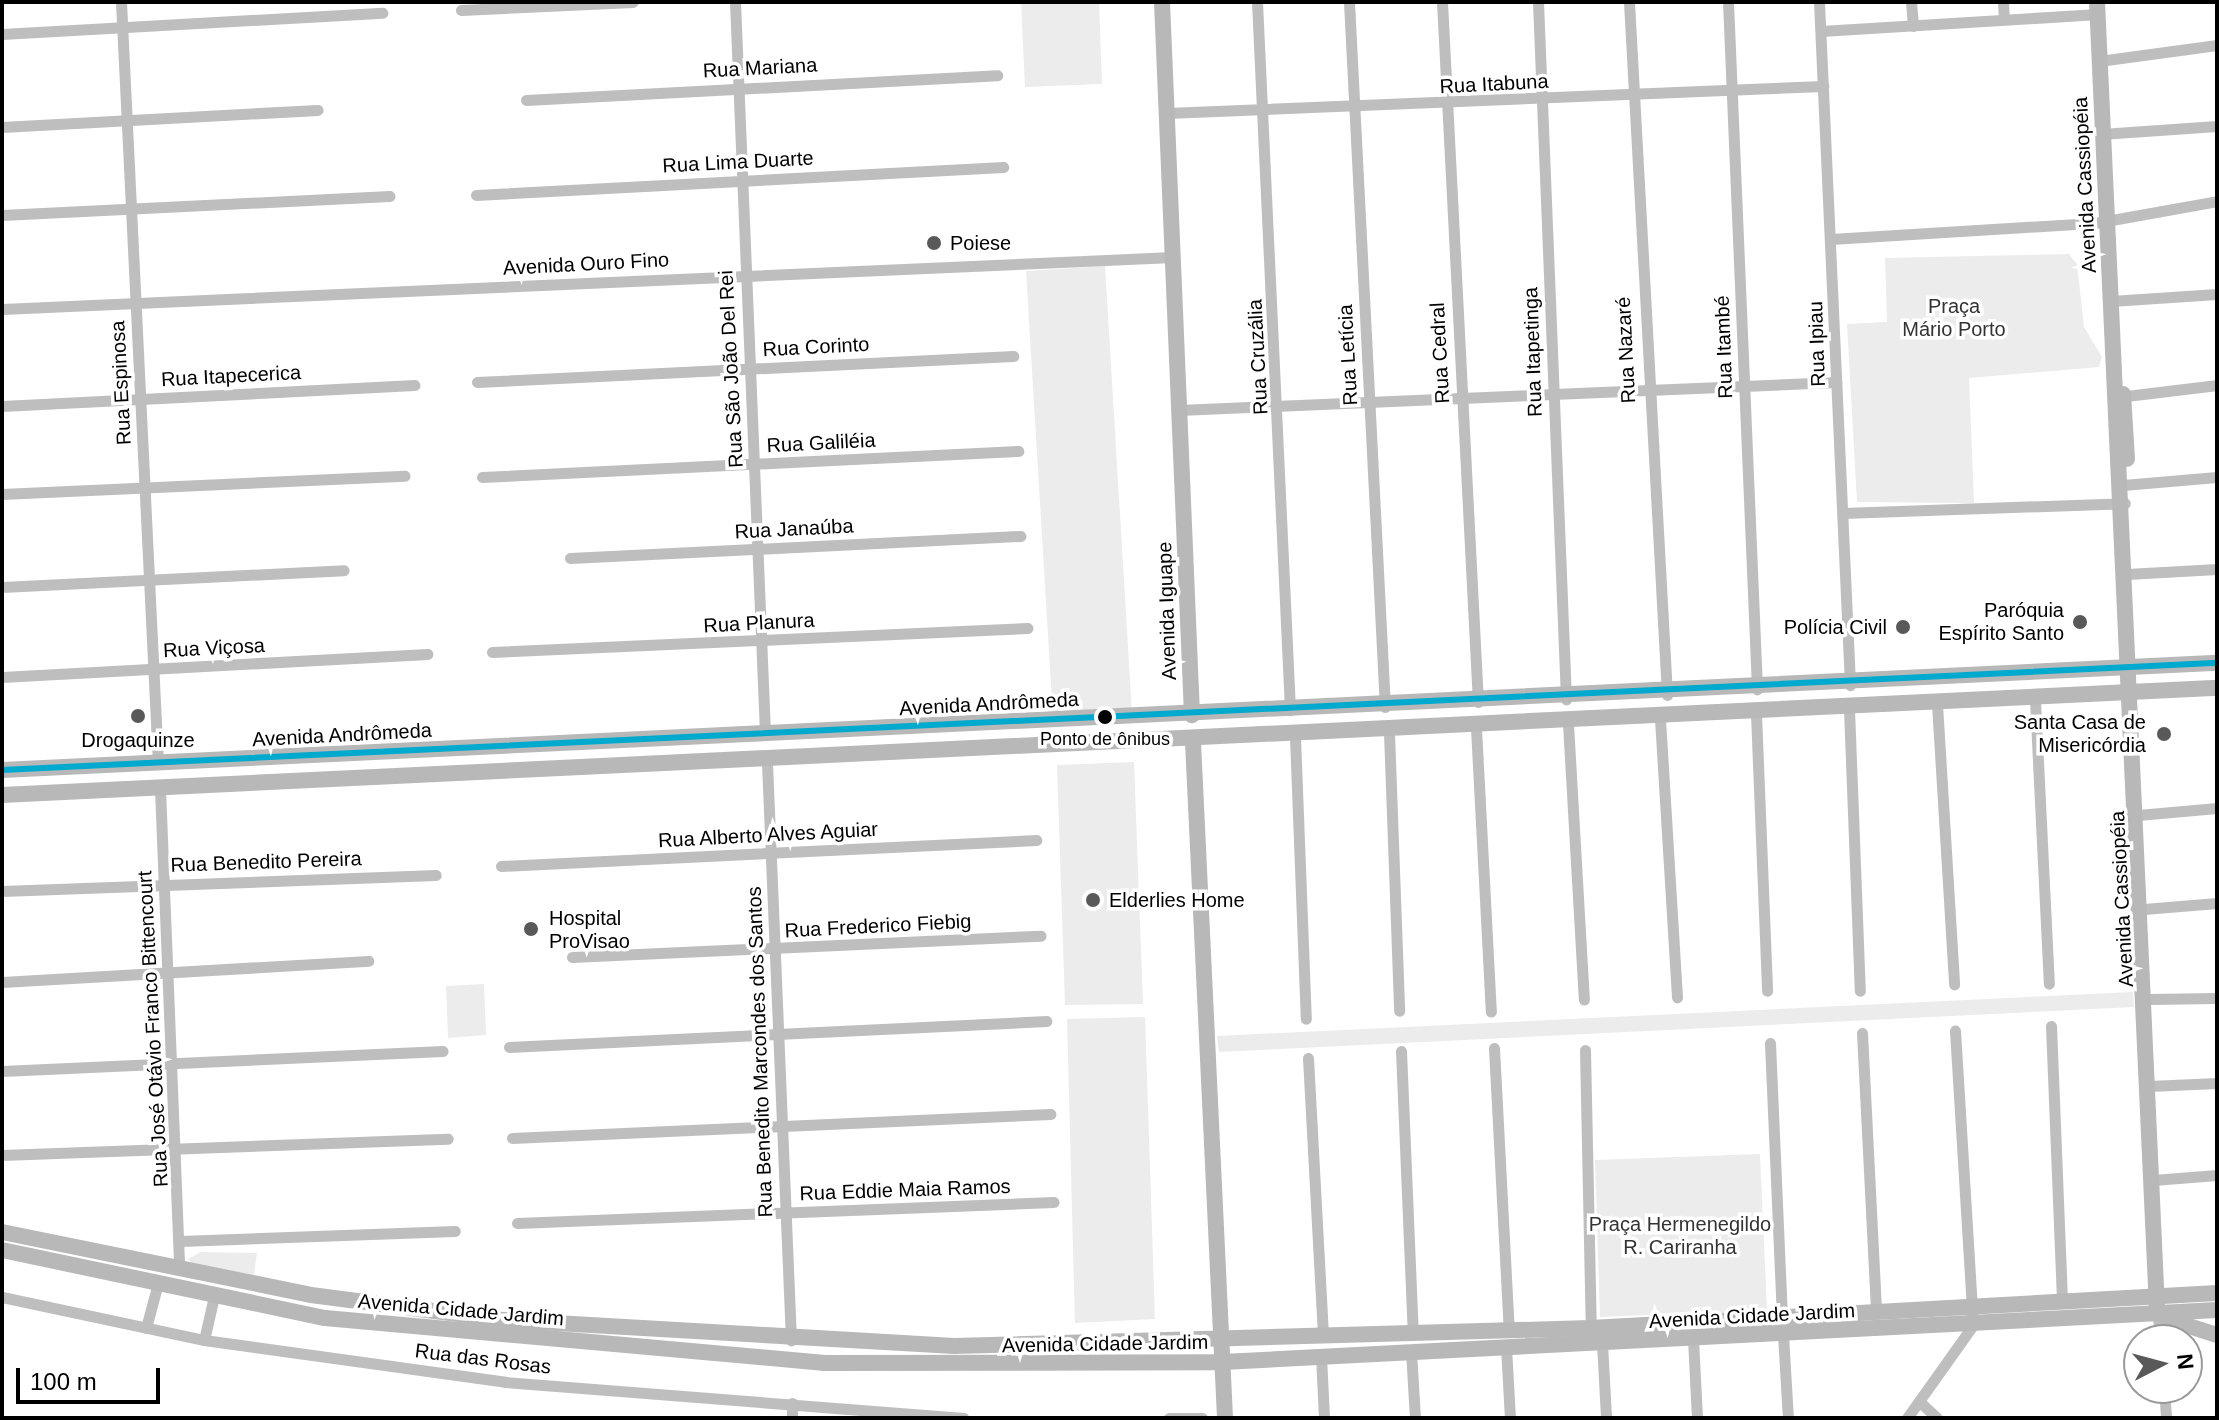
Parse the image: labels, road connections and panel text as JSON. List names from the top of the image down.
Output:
{
  "streets": {
    "main road": [
      "Avenida Cassiopéia",
      "Avenida Iguape",
      "Avenida Andrômeda",
      "Avenida Cidade Jardim"
    ],
    "street": [
      "Rua Mariana",
      "Rua Itabuna",
      "Rua Lima Duarte",
      "Avenida Ouro Fino",
      "Rua Ipiau",
      "Rua Corinto",
      "Rua Itambé",
      "Rua Nazaré",
      "Rua Itapetinga",
      "Rua Cedral",
      "Rua Letícia",
      "Rua Cruzália",
      "Rua São João Del Rei",
      "Rua Itapecerica",
      "Rua Espinosa",
      "Rua Galiléia",
      "Rua Janaúba",
      "Rua Planura",
      "Rua Viçosa",
      "Rua Alberto Alves Aguiar",
      "Rua Benedito Pereira",
      "Rua Frederico Fiebig",
      "Rua José Otávio Franco Bittencourt",
      "Rua Benedito Marcondes dos Santos",
      "Rua Eddie Maia Ramos",
      "Rua das Rosas"
    ]
  },
  "crossings": [
    ["Rua Mariana", "Rua São João Del Rei"],
    ["Rua Itabuna", "Rua Ipiau"],
    ["Rua Itabuna", "Rua Itambé"],
    ["Rua Itabuna", "Rua Nazaré"],
    ["Rua Itabuna", "Rua Itapetinga"],
    ["Rua Itabuna", "Rua Cedral"],
    ["Rua Itabuna", "Rua Letícia"],
    ["Rua Itabuna", "Rua Cruzália"],
    ["Rua Itabuna", "Avenida Iguape"],
    ["Rua Lima Duarte", "Rua São João Del Rei"],
    ["Avenida Cassiopéia", "Avenida Andrômeda"],
    ["Avenida Cassiopéia", "Avenida Cidade Jardim"],
    ["Avenida Ouro Fino", "Rua São João Del Rei"],
    ["Avenida Ouro Fino", "Rua Espinosa"],
    ["Avenida Ouro Fino", "Avenida Iguape"],
    ["Rua Ipiau", "Avenida Andrômeda"],
    ["Rua Corinto", "Rua São João Del Rei"],
    ["Rua Itambé", "Avenida Andrômeda"],
    ["Rua Nazaré", "Avenida Andrômeda"],
    ["Rua Itapetinga", "Avenida Andrômeda"],
    ["Rua Cedral", "Avenida Andrômeda"],
    ["Rua Letícia", "Avenida Andrômeda"],
    ["Rua Cruzália", "Avenida Andrômeda"],
    ["Rua São João Del Rei", "Rua Galiléia"],
    ["Rua São João Del Rei", "Rua Janaúba"],
    ["Rua São João Del Rei", "Rua Planura"],
    ["Rua São João Del Rei", "Avenida Andrômeda"],
    ["Rua Itapecerica", "Rua Espinosa"],
    ["Rua Espinosa", "Rua Viçosa"],
    ["Rua Espinosa", "Avenida Andrômeda"],
    ["Avenida Iguape", "Avenida Andrômeda"],
    ["Avenida Iguape", "Avenida Cidade Jardim"],
    ["Rua Alberto Alves Aguiar", "Rua Benedito Marcondes dos Santos"],
    ["Rua Benedito Pereira", "Rua José Otávio Franco Bittencourt"],
    ["Rua Frederico Fiebig", "Rua Benedito Marcondes dos Santos"],
    ["Rua José Otávio Franco Bittencourt", "Avenida Cidade Jardim"],
    ["Rua Benedito Marcondes dos Santos", "Rua Eddie Maia Ramos"],
    ["Rua Benedito Marcondes dos Santos", "Avenida Cidade Jardim"]
  ],
  "parks": ["Praça Mário Porto", "Praça Hermenegildo R. Cariranha"],
  "places": [
    "Poiese",
    "Paróquia Espírito Santo",
    "Polícia Civil",
    "Drogaquinze",
    "Ponto de ônibus",
    "Santa Casa de Misericórdia",
    "Elderlies Home",
    "Hospital ProVisao"
  ],
  "scale_bar": "100 m",
  "north": "right"
}
